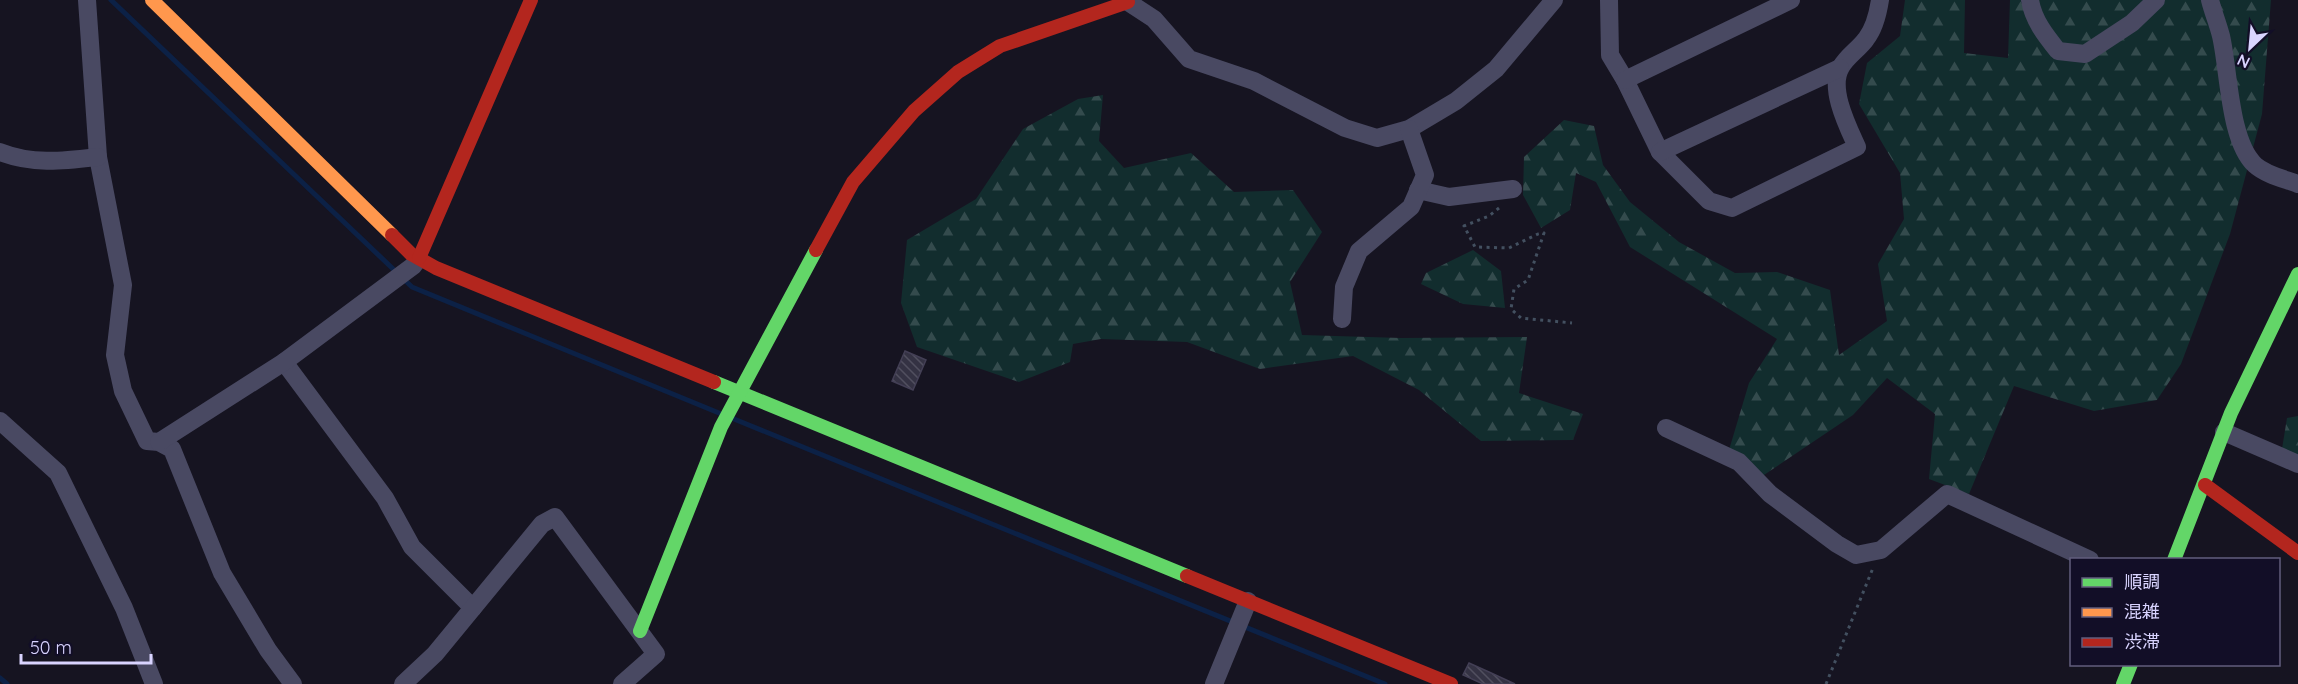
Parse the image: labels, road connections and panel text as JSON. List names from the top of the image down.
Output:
{
  "legend": ["順調", "混雑", "渋滞"],
  "scale_bar": "50 m",
  "north": "bottom left"
}
